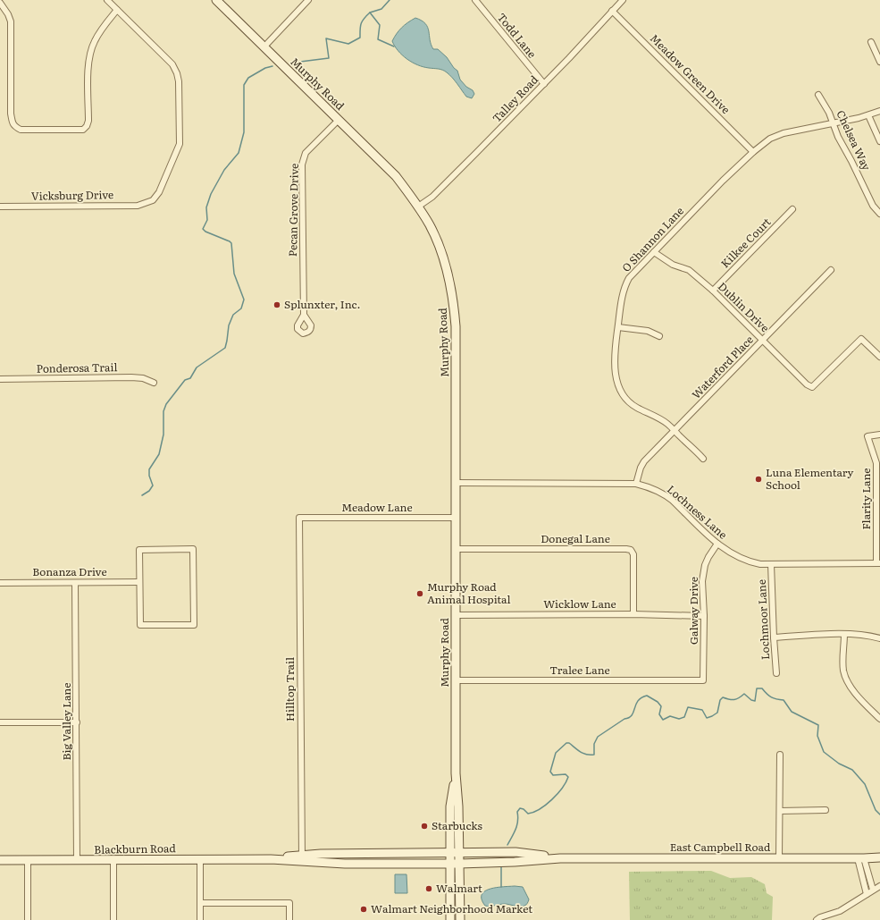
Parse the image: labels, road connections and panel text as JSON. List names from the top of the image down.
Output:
{
  "streets": {
    "main road": ["Murphy Road", "East Campbell Road", "Blackburn Road"],
    "street": [
      "Todd Lane",
      "Meadow Green Drive",
      "Talley Road",
      "Chelsea Way",
      "Vicksburg Drive",
      "Pecan Grove Drive",
      "O Shannon Lane",
      "Kilkee Court",
      "Dublin Drive",
      "Waterford Place",
      "Ponderosa Trail",
      "Flarity Lane",
      "Meadow Lane",
      "Lochness Lane",
      "Donegal Lane",
      "Bonanza Drive",
      "Wicklow Lane",
      "Galway Drive",
      "Lochmoor Lane",
      "Tralee Lane",
      "Hilltop Trail",
      "Big Valley Lane"
    ]
  },
  "crossings": [
    ["Todd Lane", "Talley Road"],
    ["Meadow Green Drive", "Talley Road"],
    ["Meadow Green Drive", "O Shannon Lane"],
    ["Murphy Road", "Talley Road"],
    ["Murphy Road", "Pecan Grove Drive"],
    ["Murphy Road", "Meadow Lane"],
    ["Murphy Road", "Lochness Lane"],
    ["Murphy Road", "Donegal Lane"],
    ["Murphy Road", "Wicklow Lane"],
    ["Murphy Road", "Tralee Lane"],
    ["Murphy Road", "East Campbell Road"],
    ["Murphy Road", "Blackburn Road"],
    ["Chelsea Way", "O Shannon Lane"],
    ["O Shannon Lane", "Dublin Drive"],
    ["O Shannon Lane", "Waterford Place"],
    ["Kilkee Court", "Dublin Drive"],
    ["Dublin Drive", "Waterford Place"],
    ["Waterford Place", "Lochness Lane"],
    ["Flarity Lane", "Lochness Lane"],
    ["Meadow Lane", "Hilltop Trail"],
    ["Lochness Lane", "Galway Drive"],
    ["Lochness Lane", "Lochmoor Lane"],
    ["Donegal Lane", "Wicklow Lane"],
    ["Bonanza Drive", "Big Valley Lane"],
    ["Wicklow Lane", "Galway Drive"],
    ["Galway Drive", "Tralee Lane"],
    ["Hilltop Trail", "Blackburn Road"],
    ["Big Valley Lane", "Blackburn Road"],
    ["East Campbell Road", "Blackburn Road"]
  ],
  "places": [
    "Splunxter, Inc.",
    "Luna Elementary School",
    "Murphy Road Animal Hospital",
    "Starbucks",
    "Walmart",
    "Walmart Neighborhood Market"
  ]
}
